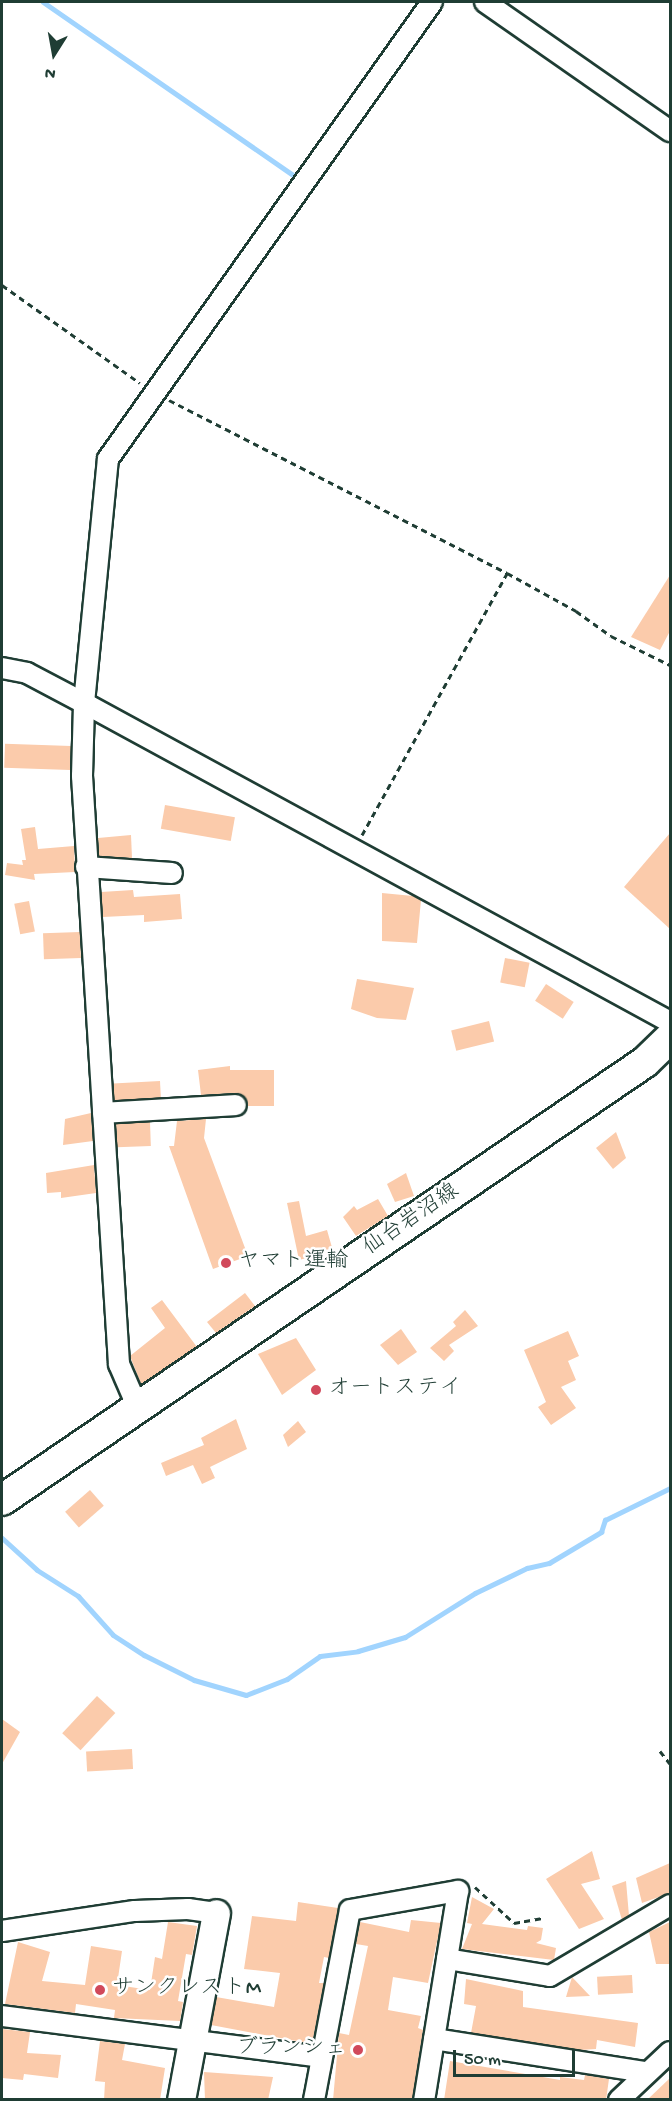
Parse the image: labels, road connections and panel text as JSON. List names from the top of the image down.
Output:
{
  "streets": {
    "main road": ["仙台岩沼線"]
  },
  "places": [
    "ヤマト運輸",
    "オートステイ",
    "サンクレストM",
    "ブランシェ"
  ],
  "scale_bar": "50 m",
  "north": "bottom"
}
